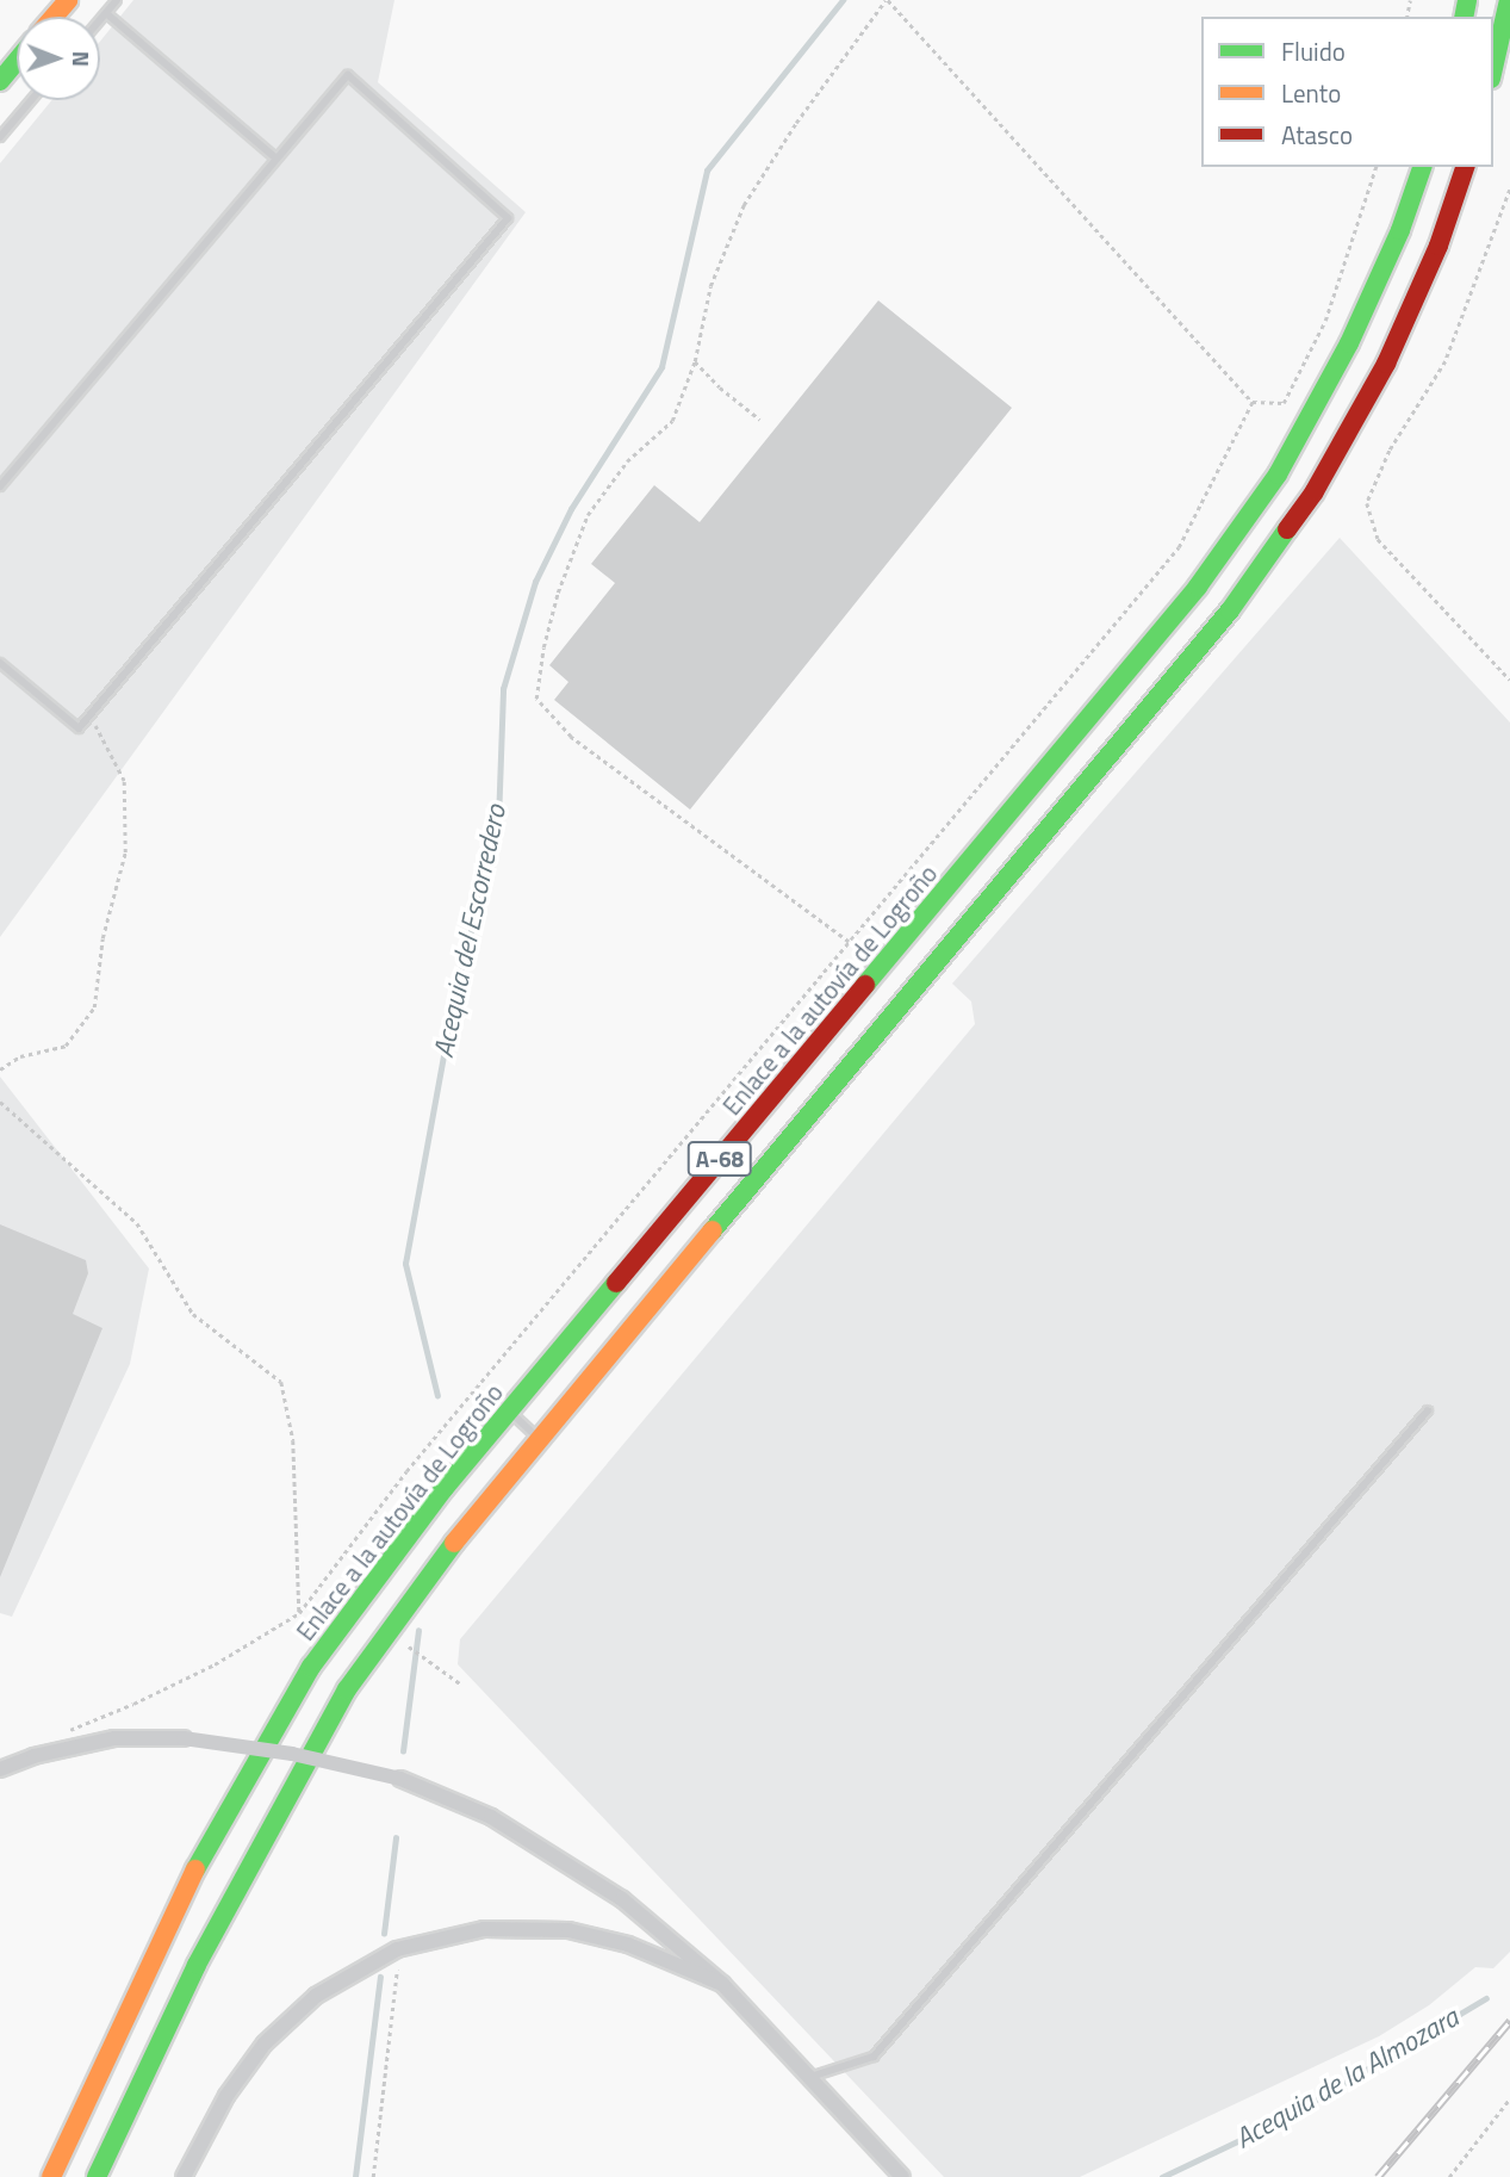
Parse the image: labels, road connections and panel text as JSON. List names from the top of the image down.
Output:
{
  "streets": {
    "highway": ["Enlace a la autovía de Logroño", "A-68"]
  },
  "water": ["Acequia del Escorredero", "Acequia de la Almozara"],
  "legend": ["Fluido", "Lento", "Atasco"],
  "north": "right"
}
